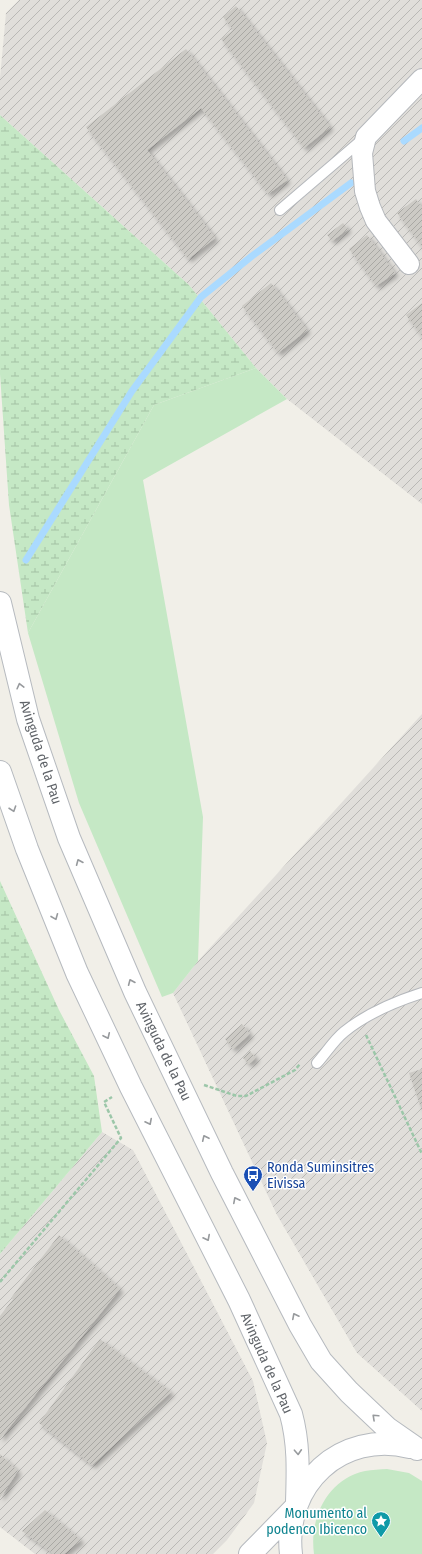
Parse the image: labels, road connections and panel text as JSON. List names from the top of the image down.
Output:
{
  "streets": {
    "main road": ["Avinguda de la Pau"]
  },
  "places": {
    "bus stop": ["Ronda Suminsitres Eivissa"],
    "place": ["Monumento al podenco Ibicenco"]
  }
}
